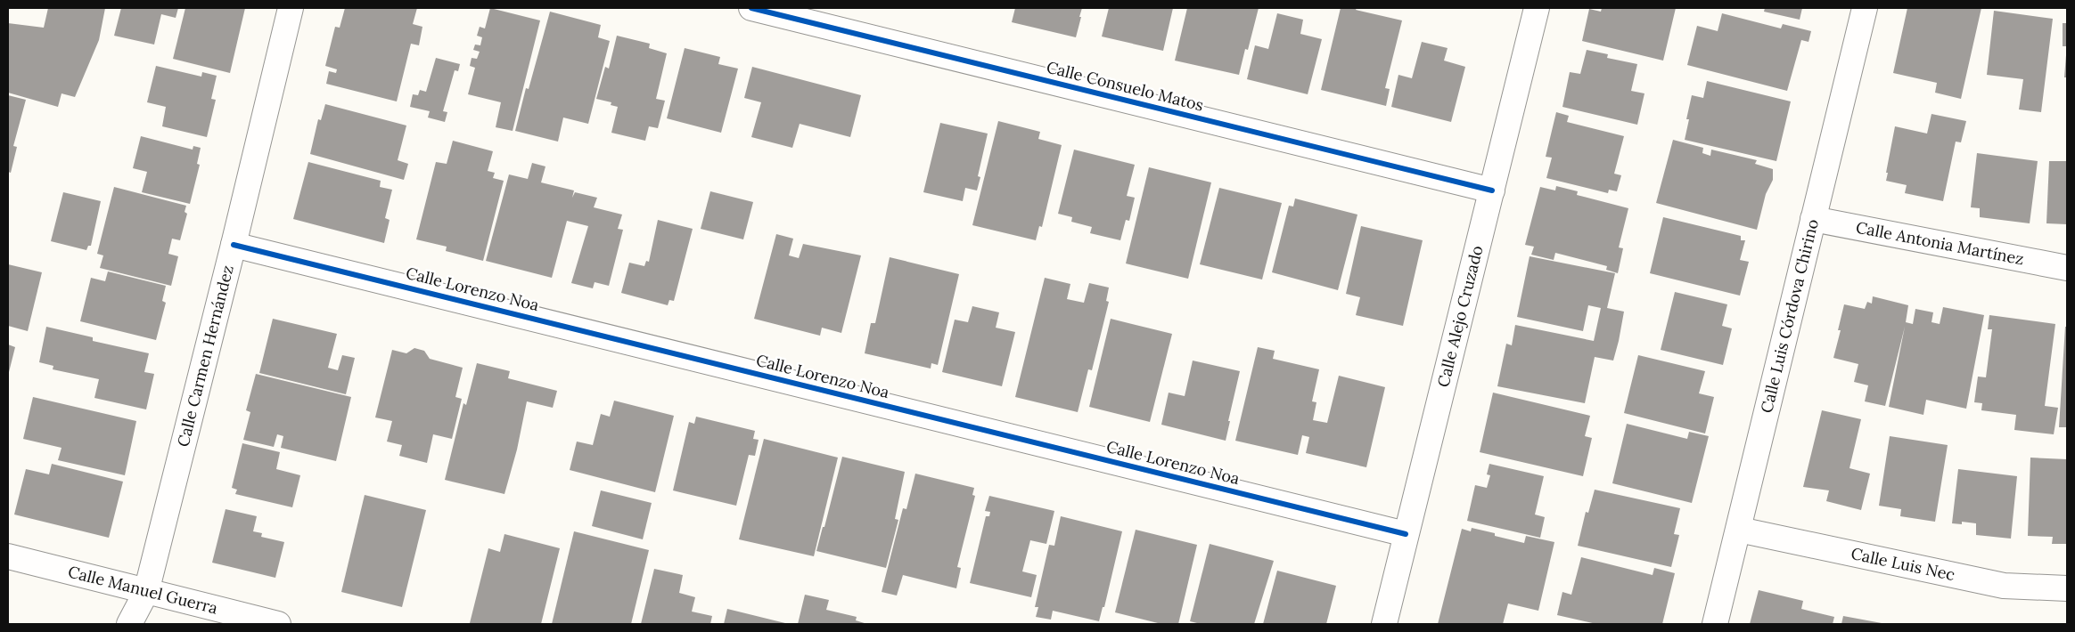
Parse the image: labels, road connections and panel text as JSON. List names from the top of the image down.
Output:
{
  "streets": {
    "street": [
      "Calle Consuelo Matos",
      "Calle Antonia Martínez",
      "Calle Lorenzo Noa",
      "Calle Alejo Cruzado",
      "Calle Luis Córdova Chirino",
      "Calle Carmen Hernández",
      "Calle Luis Nec",
      "Calle Manuel Guerra"
    ]
  },
  "crossings": [
    ["Calle Consuelo Matos", "Calle Alejo Cruzado"],
    ["Calle Antonia Martínez", "Calle Luis Córdova Chirino"],
    ["Calle Lorenzo Noa", "Calle Alejo Cruzado"],
    ["Calle Lorenzo Noa", "Calle Carmen Hernández"],
    ["Calle Luis Córdova Chirino", "Calle Luis Nec"],
    ["Calle Carmen Hernández", "Calle Manuel Guerra"]
  ]
}
